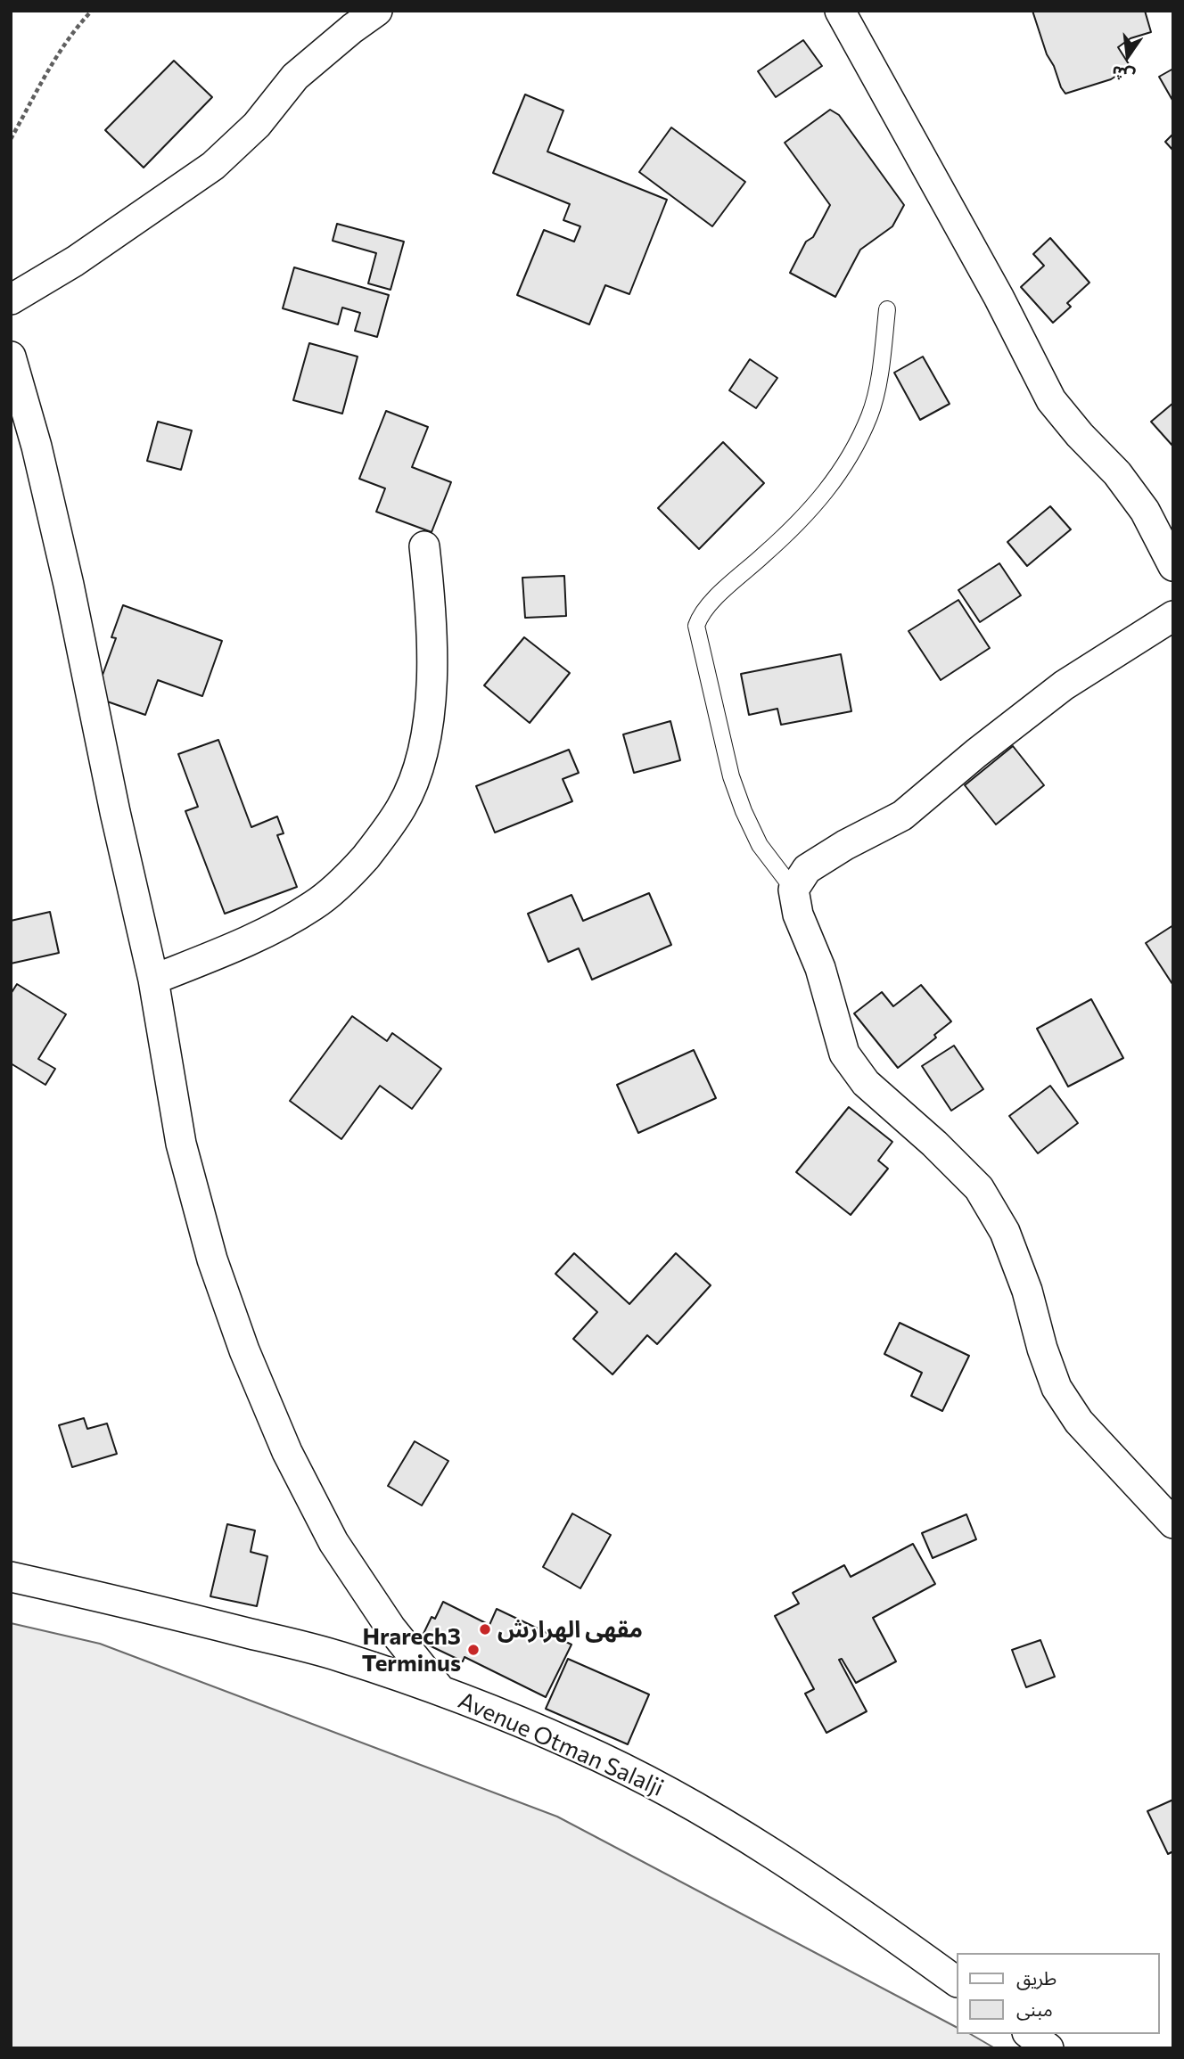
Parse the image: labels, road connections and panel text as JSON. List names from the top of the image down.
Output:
{
  "streets": {
    "street": ["Avenue Otman Salalji"]
  },
  "places": ["مقهى الهرارش", "Hrarech3 Terminus"],
  "legend": ["طريق", "مبنى"],
  "north": "bottom"
}
